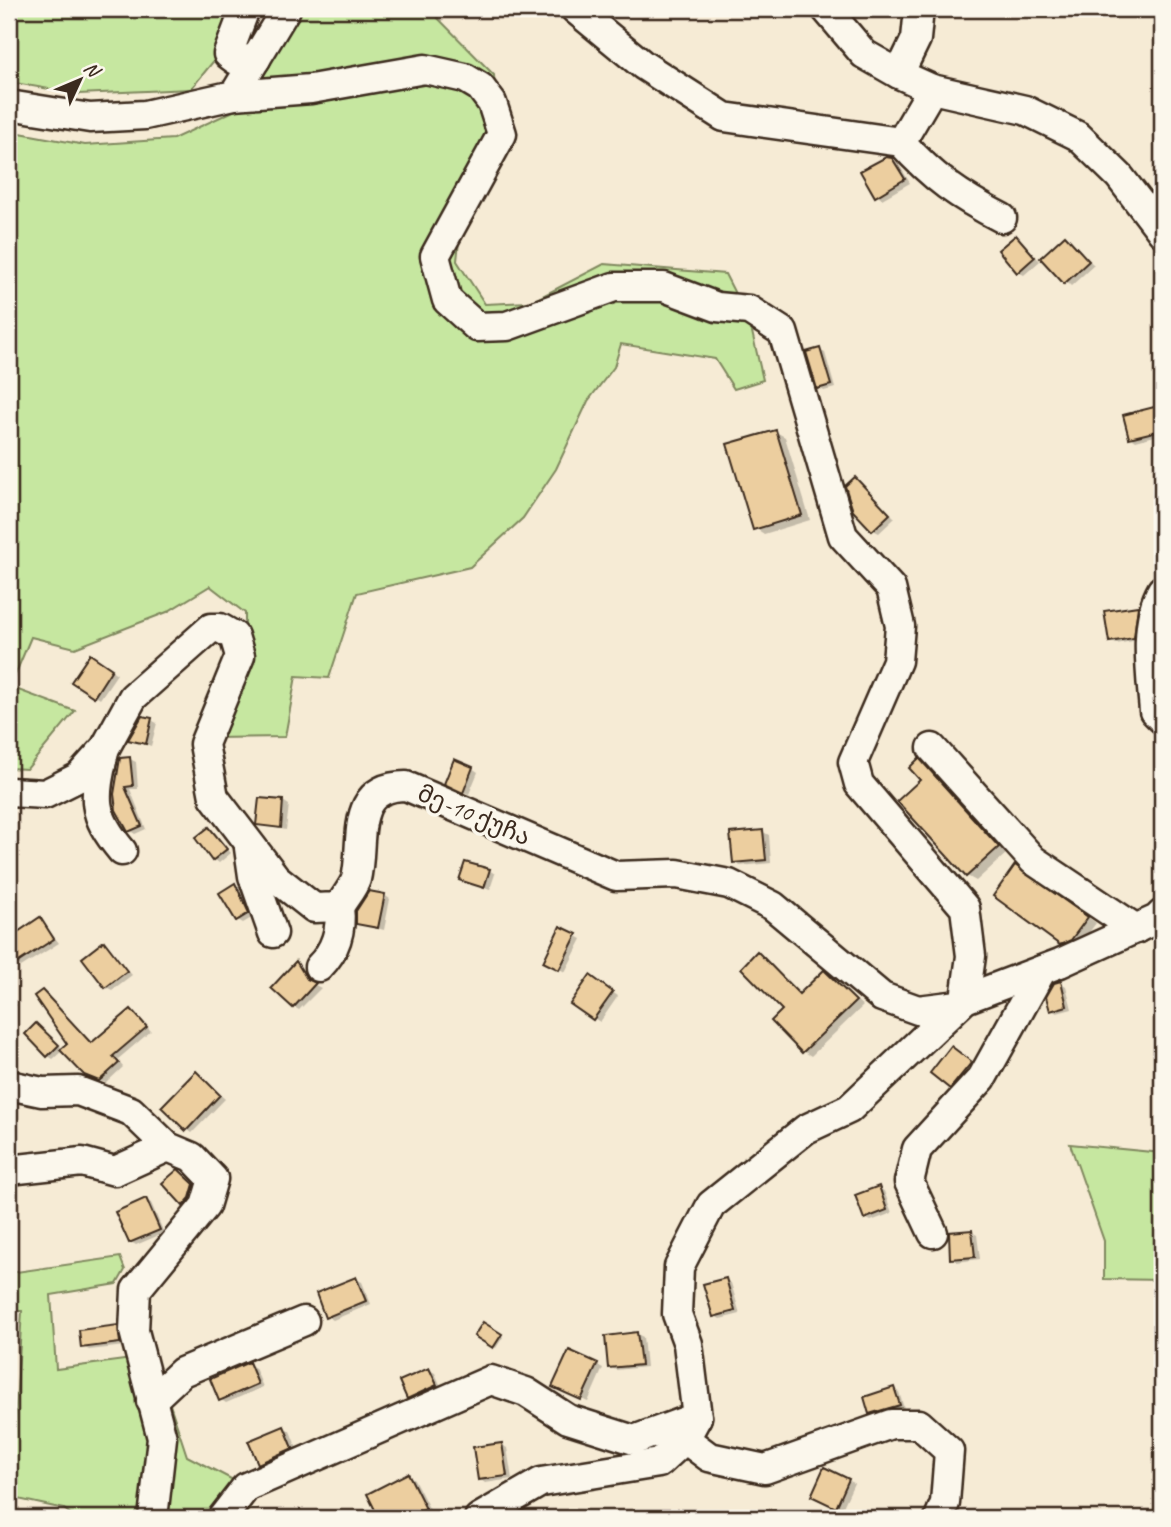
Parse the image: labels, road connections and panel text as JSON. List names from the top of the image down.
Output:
{
  "streets": {
    "street": ["მე-10 ქუჩა"]
  },
  "north": "top right"
}
